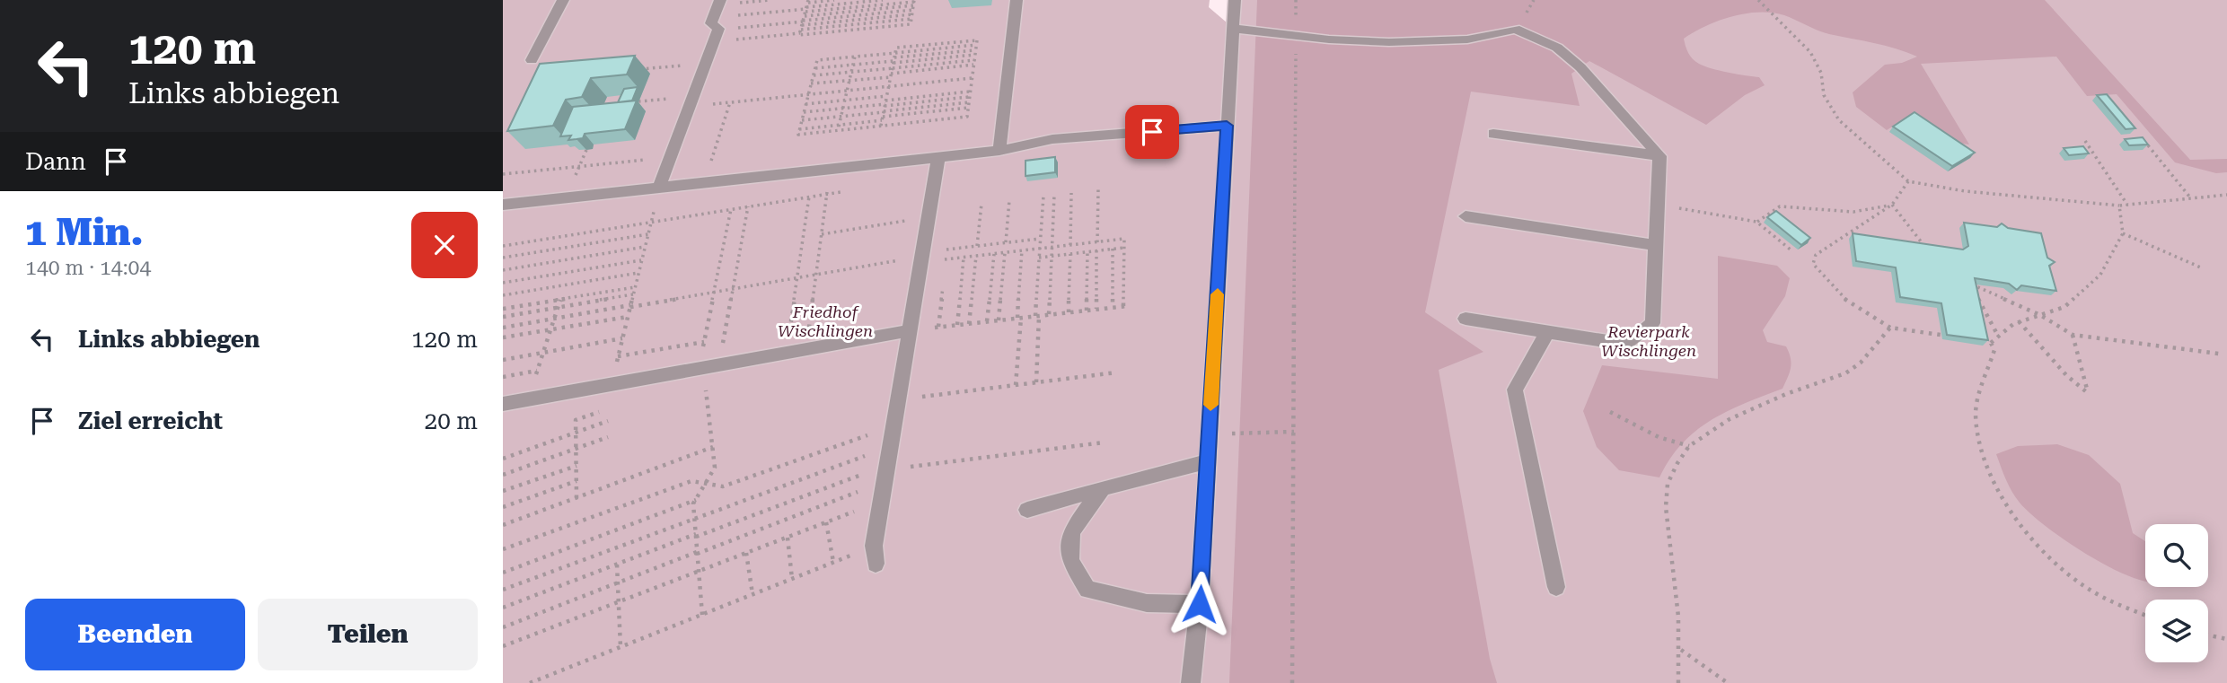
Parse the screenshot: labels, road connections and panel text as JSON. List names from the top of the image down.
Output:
{
  "parks": ["Friedhof Wischlingen", "Revierpark Wischlingen"],
  "page": {
    "turn": ["120 m", "Links abbiegen"],
    "then": "Dann",
    "heading": ["1 Min.", "140 m · 14:04"],
    "list": [
      {
        "name": "Links abbiegen",
        "value": "120 m"
      },
      {
        "name": "Ziel erreicht",
        "value": "20 m"
      }
    ],
    "buttons": ["Beenden", "Teilen"]
  }
}
